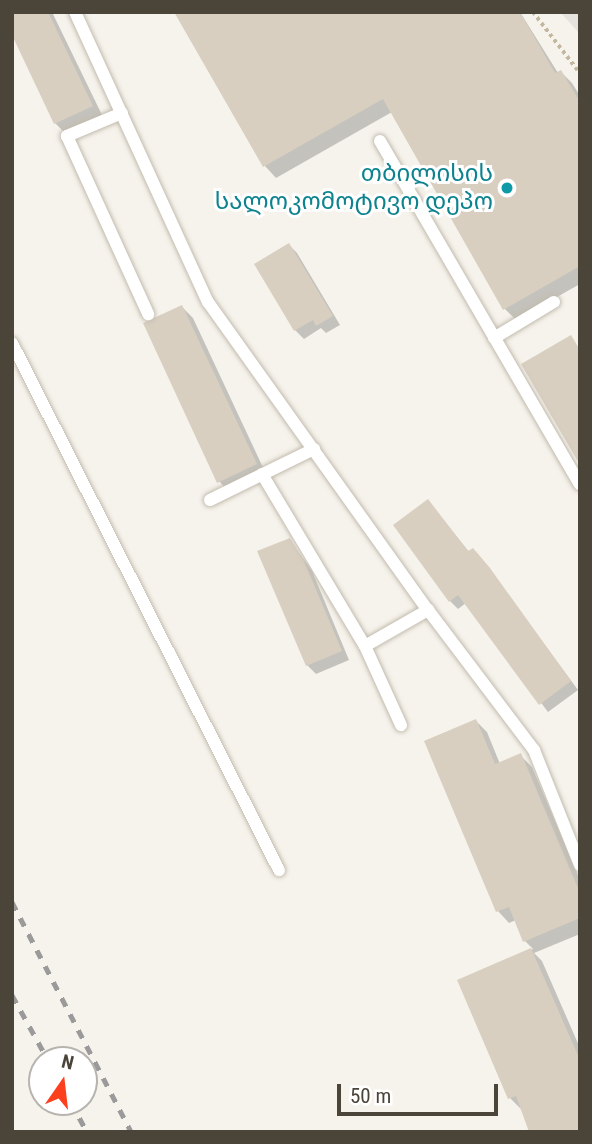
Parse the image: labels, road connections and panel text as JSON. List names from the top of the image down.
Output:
{
  "places": ["თბილისის სალოკომოტივო დეპო"],
  "scale_bar": "50 m",
  "north": "top"
}
